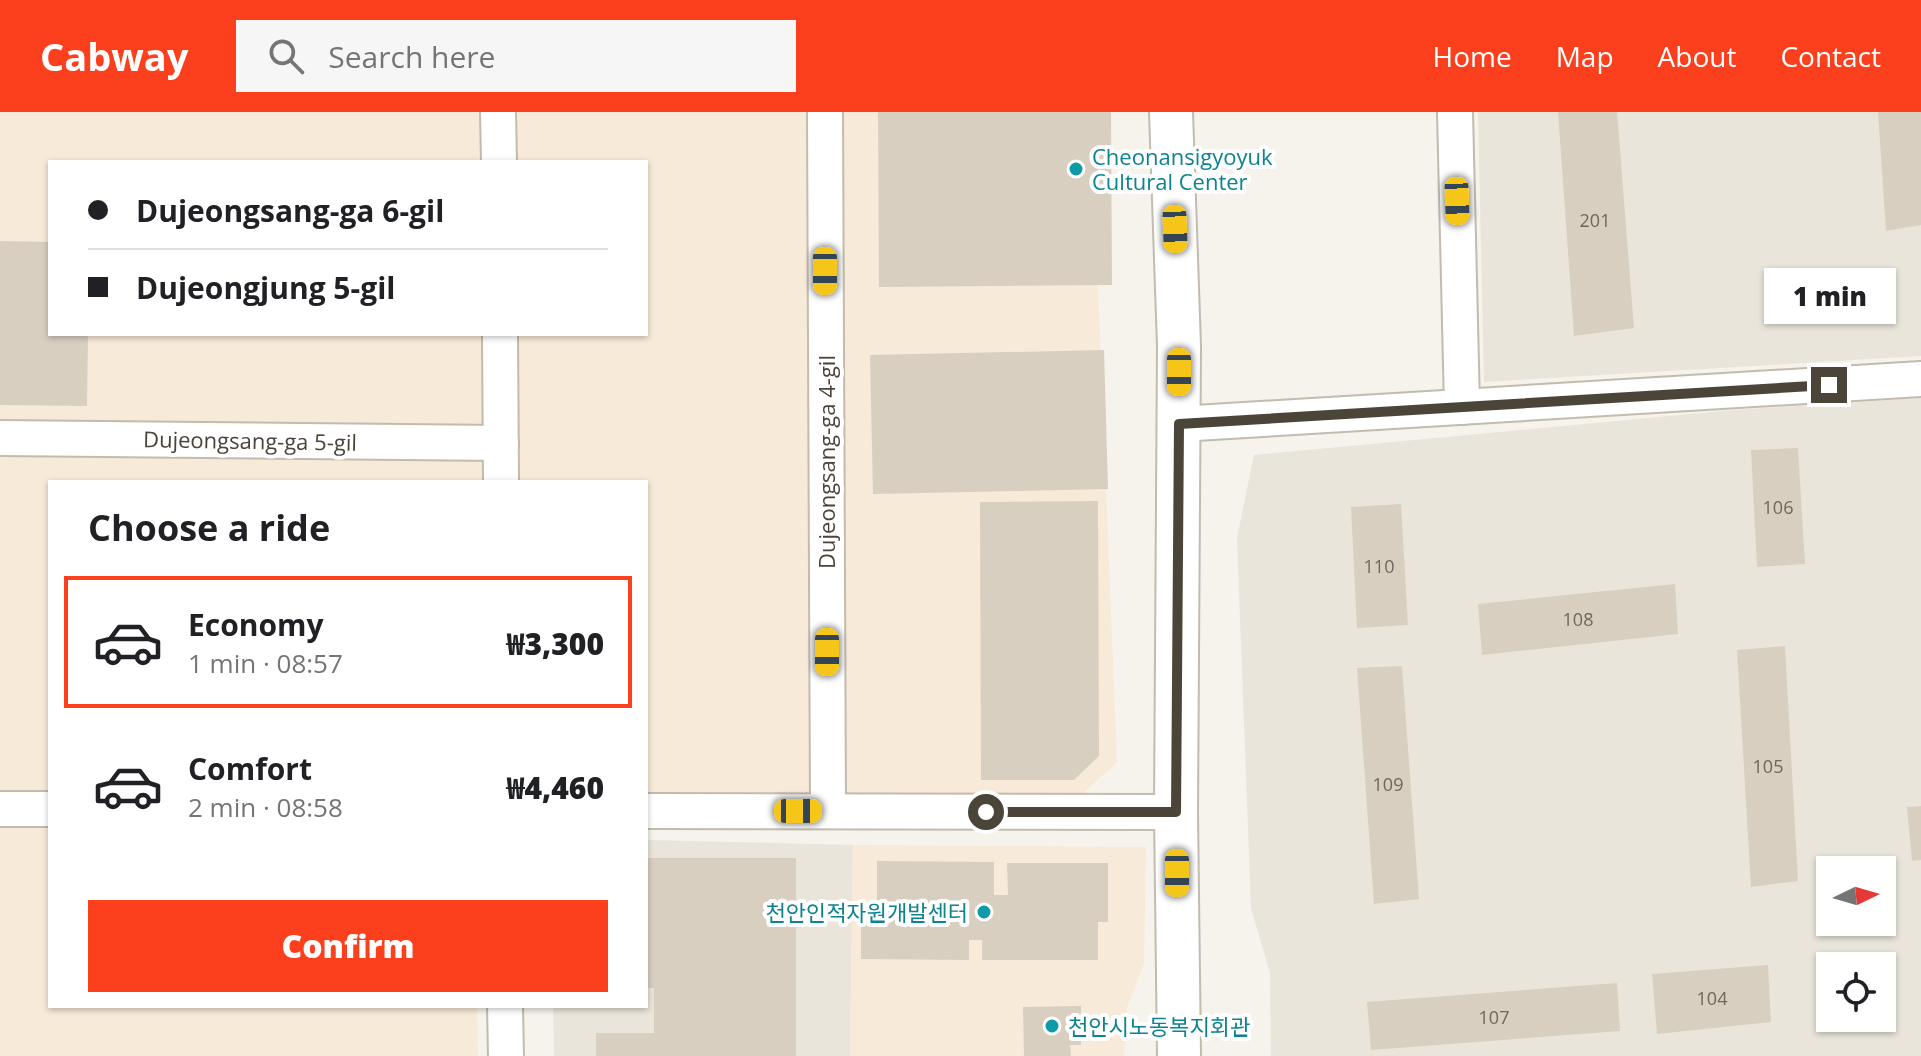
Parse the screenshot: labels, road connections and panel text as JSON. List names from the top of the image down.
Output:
{
  "streets": {
    "street": ["Dujeongsang-ga 5-gil", "Dujeongsang-ga 4-gil"]
  },
  "places": ["Cheonansigyoyuk Cultural Center", "천안인적자원개발센터", "천안시노동복지회관"],
  "house_numbers": [
    "201",
    "106",
    "110",
    "108",
    "105",
    "109",
    "104",
    "107"
  ],
  "north": "right",
  "page": {
    "header": "Cabway",
    "search": "Search here",
    "nav": [
      "Home",
      "Map",
      "About",
      "Contact"
    ],
    "banner": ["Dujeongsang-ga 6-gil", "Dujeongjung 5-gil"],
    "bubble": "1 min",
    "heading": "Choose a ride",
    "list": [
      {
        "name": "Economy",
        "note": "1 min · 08:57",
        "value": "₩3,300"
      },
      {
        "name": "Comfort",
        "note": "2 min · 08:58",
        "value": "₩4,460"
      }
    ],
    "buttons": "Confirm"
  }
}
